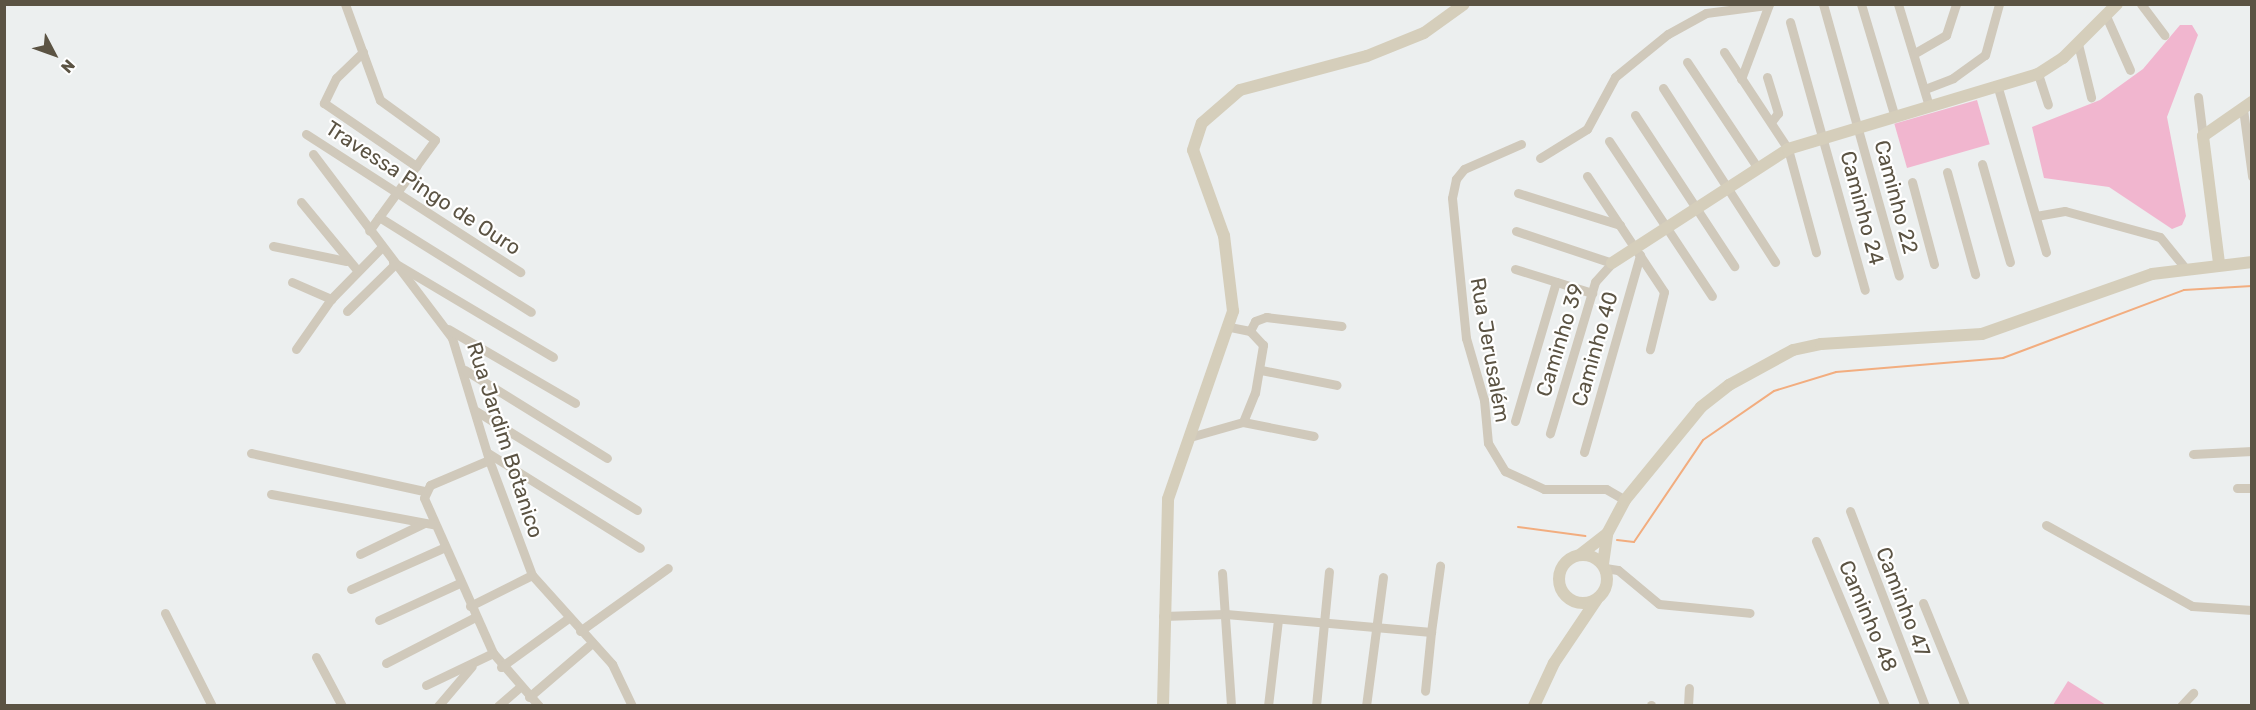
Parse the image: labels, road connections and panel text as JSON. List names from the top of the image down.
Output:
{
  "streets": {
    "street": [
      "Travessa Pingo de Ouro",
      "Caminho 22",
      "Caminho 24",
      "Caminho 39",
      "Caminho 40",
      "Rua Jerusalém",
      "Rua Jardim Botanico",
      "Caminho 47",
      "Caminho 48"
    ]
  },
  "north": "bottom right"
}
